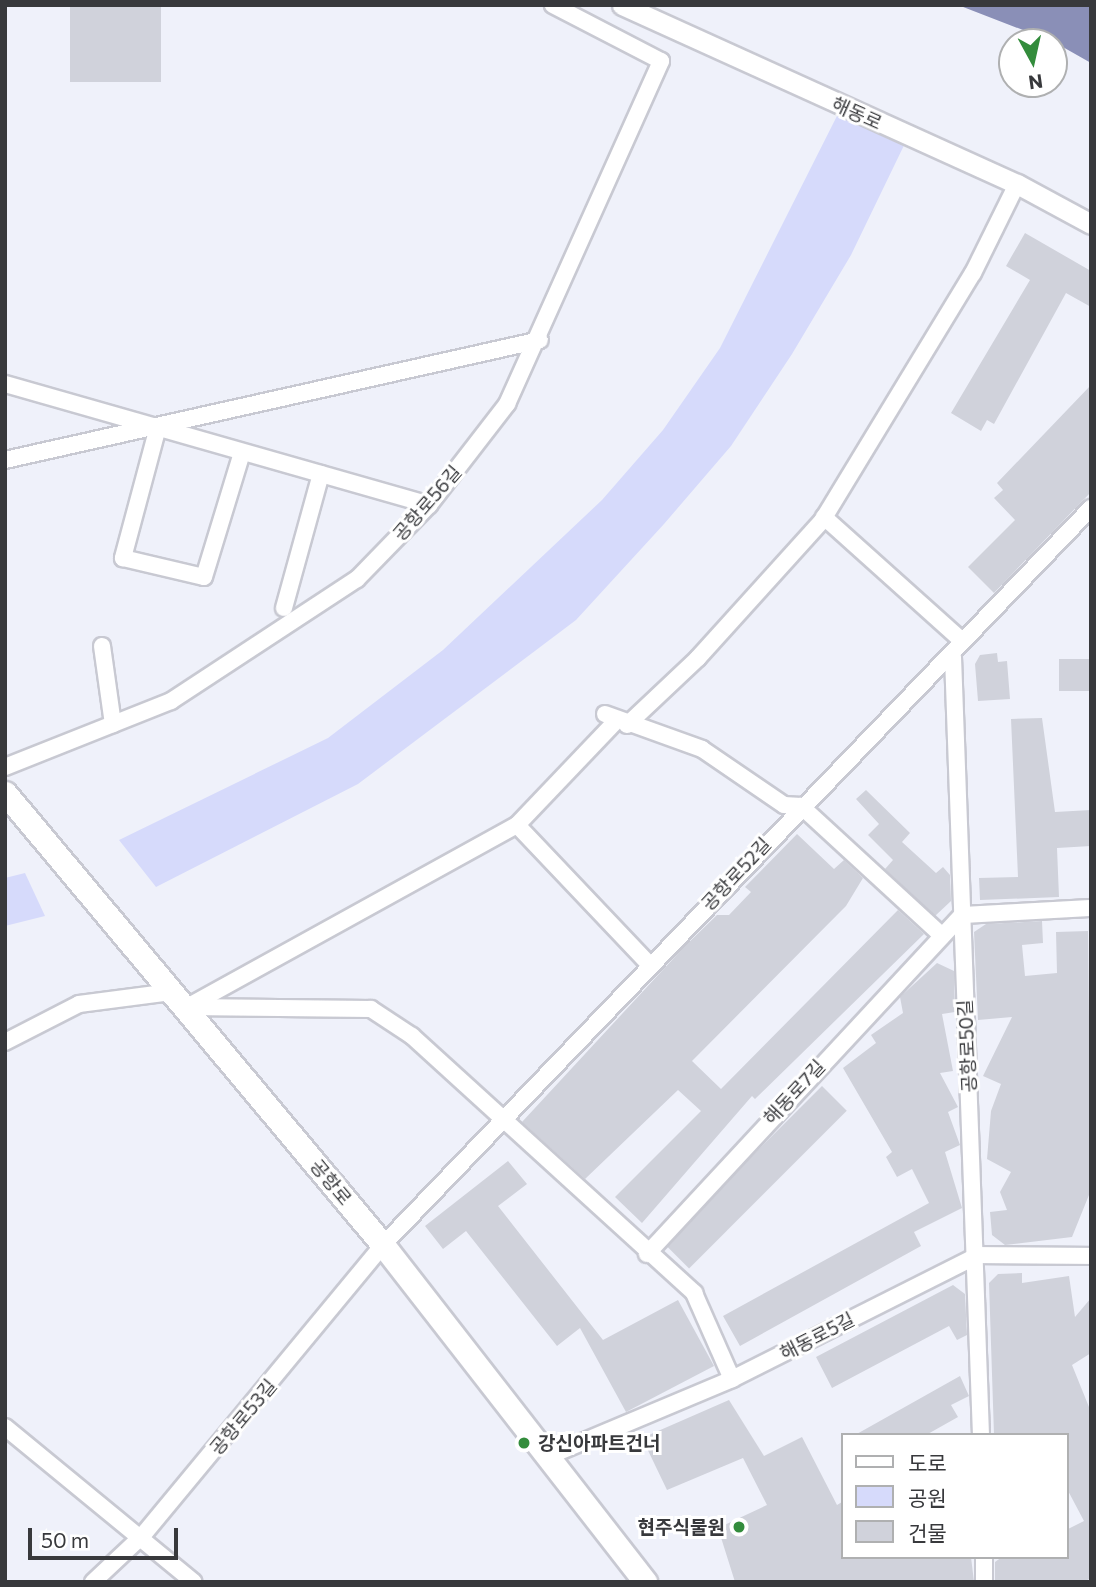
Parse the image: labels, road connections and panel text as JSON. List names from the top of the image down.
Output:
{
  "streets": {
    "main road": ["공항로"],
    "street": [
      "해동로",
      "공항로56길",
      "공항로52길",
      "공항로50길",
      "해동로7길",
      "해동로5길",
      "공항로53길"
    ]
  },
  "crossings": [
    ["공항로52길", "공항로50길"],
    ["공항로52길", "공항로"],
    ["공항로52길", "공항로53길"],
    ["공항로50길", "해동로7길"],
    ["공항로50길", "해동로5길"],
    ["공항로", "해동로5길"],
    ["공항로", "공항로53길"]
  ],
  "places": ["강신아파트건너", "현주식물원"],
  "legend": ["도로", "공원", "건물"],
  "scale_bar": "50 m",
  "north": "bottom"
}
